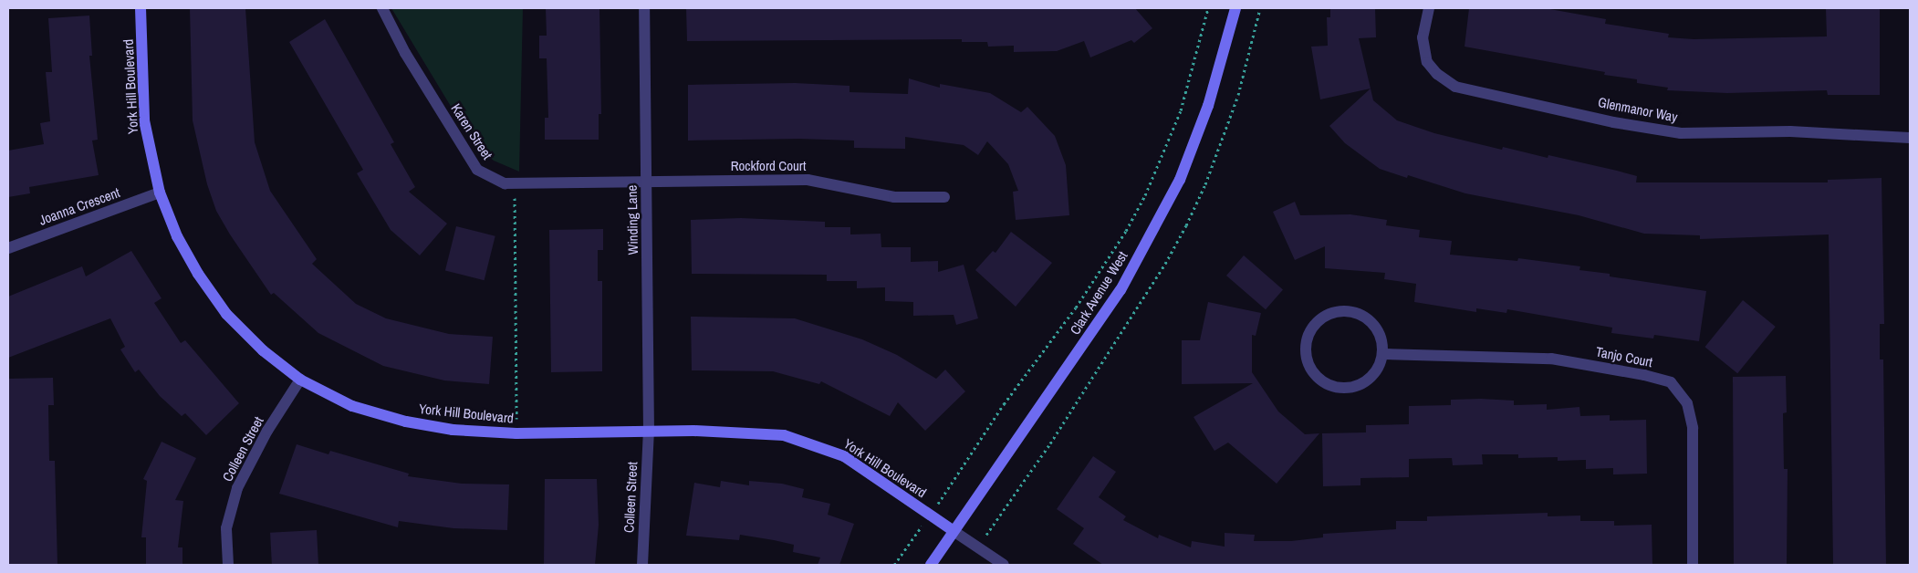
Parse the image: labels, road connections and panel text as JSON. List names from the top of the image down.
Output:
{
  "streets": {
    "street": [
      "York Hill Boulevard",
      "Glenmanor Way",
      "Karen Street",
      "Rockford Court",
      "Joanna Crescent",
      "Winding Lane",
      "Clark Avenue West",
      "Tanjo Court",
      "Colleen Street"
    ]
  },
  "crossings": [
    ["York Hill Boulevard", "Joanna Crescent"],
    ["York Hill Boulevard", "Winding Lane"],
    ["York Hill Boulevard", "Clark Avenue West"],
    ["York Hill Boulevard", "Colleen Street"],
    ["Karen Street", "Rockford Court"],
    ["Karen Street", "Winding Lane"],
    ["Rockford Court", "Winding Lane"],
    ["Winding Lane", "Colleen Street"]
  ]
}
